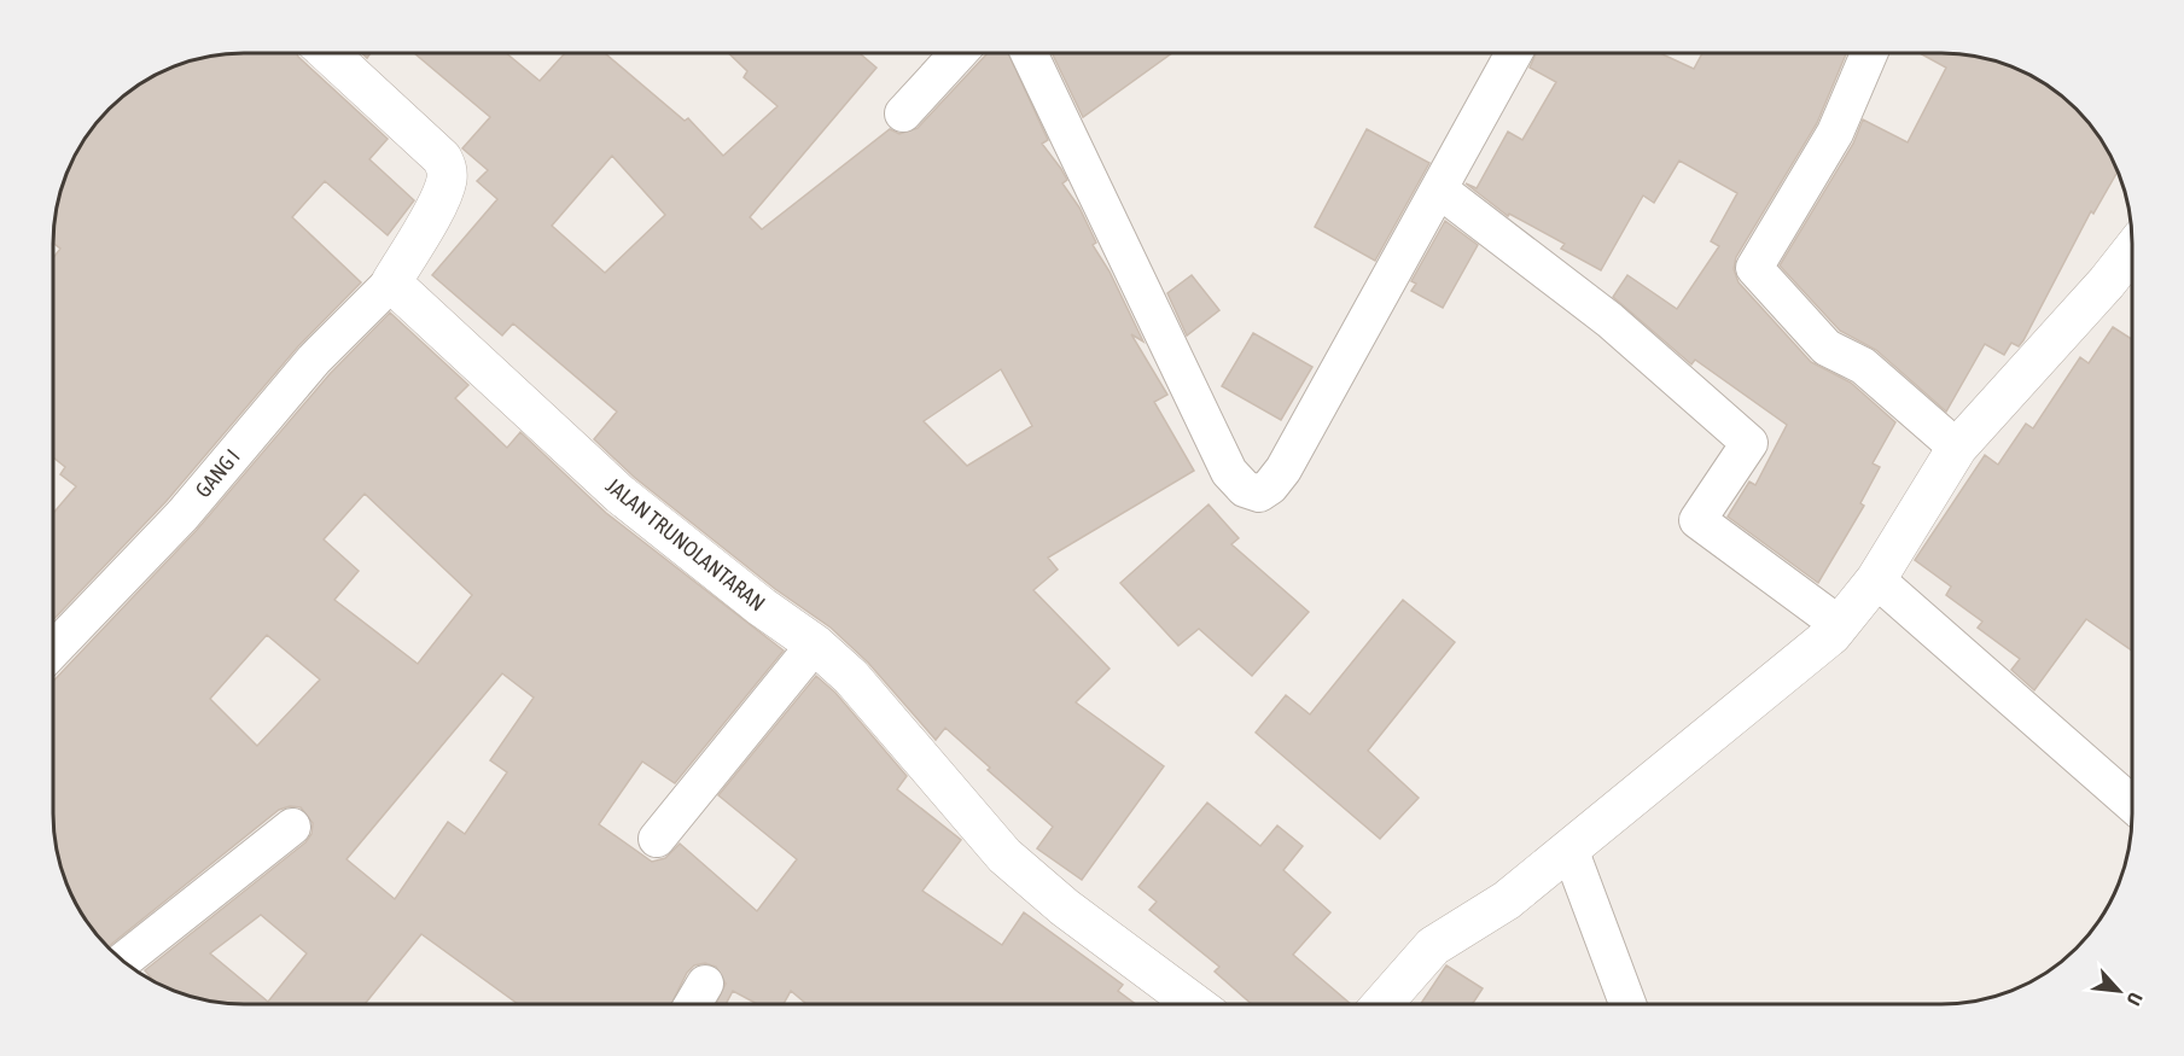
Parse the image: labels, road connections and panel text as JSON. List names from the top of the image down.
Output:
{
  "streets": {
    "street": ["GANG I", "JALAN TRUNOLANTARAN"]
  },
  "crossings": [
    ["GANG I", "JALAN TRUNOLANTARAN"]
  ],
  "north": "bottom right"
}
